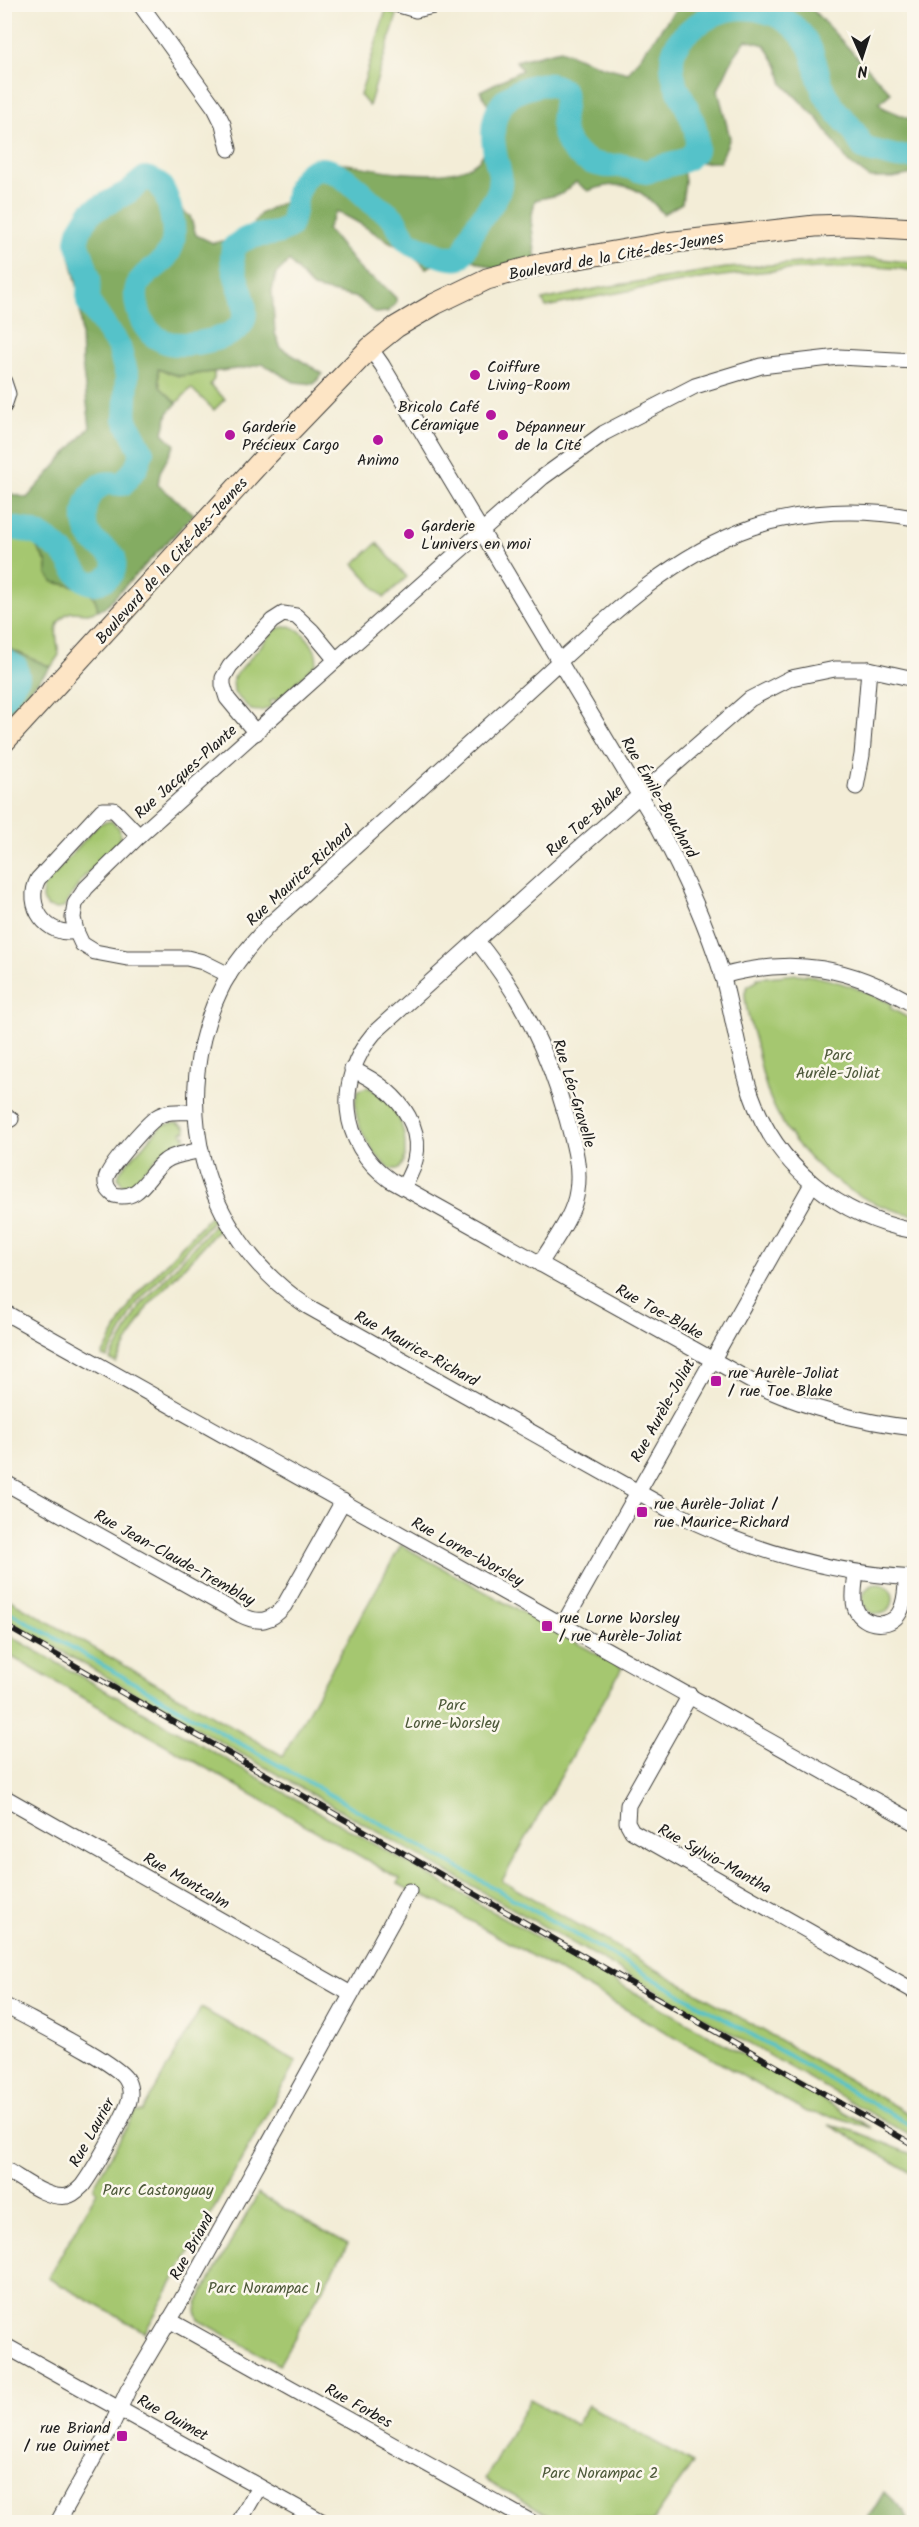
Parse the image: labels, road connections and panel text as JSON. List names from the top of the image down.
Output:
{
  "streets": {
    "main road": ["Boulevard de la Cité-des-Jeunes"],
    "street": [
      "Rue Jacques-Plante",
      "Rue Émile-Bouchard",
      "Rue Toe-Blake",
      "Rue Maurice-Richard",
      "Rue Léo-Gravelle",
      "Rue Aurèle-Joliat",
      "Rue Lorne-Worsley",
      "Rue Jean-Claude-Tremblay",
      "Rue Sylvio-Mantha",
      "Rue Montcalm",
      "Rue Laurier",
      "Rue Briand",
      "Rue Forbes",
      "Rue Ouimet"
    ]
  },
  "crossings": [
    ["Boulevard de la Cité-des-Jeunes", "Rue Émile-Bouchard"],
    ["Rue Jacques-Plante", "Rue Émile-Bouchard"],
    ["Rue Jacques-Plante", "Rue Maurice-Richard"],
    ["Rue Émile-Bouchard", "Rue Toe-Blake"],
    ["Rue Émile-Bouchard", "Rue Maurice-Richard"],
    ["Rue Émile-Bouchard", "Rue Aurèle-Joliat"],
    ["Rue Toe-Blake", "Rue Léo-Gravelle"],
    ["Rue Toe-Blake", "Rue Aurèle-Joliat"],
    ["Rue Maurice-Richard", "Rue Aurèle-Joliat"],
    ["Rue Aurèle-Joliat", "Rue Lorne-Worsley"],
    ["Rue Lorne-Worsley", "Rue Jean-Claude-Tremblay"],
    ["Rue Lorne-Worsley", "Rue Sylvio-Mantha"],
    ["Rue Montcalm", "Rue Briand"],
    ["Rue Briand", "Rue Forbes"],
    ["Rue Briand", "Rue Ouimet"]
  ],
  "parks": [
    "Parc Aurèle-Joliat",
    "Parc Lorne-Worsley",
    "Parc Castonguay",
    "Parc Norampac 1",
    "Parc Norampac 2"
  ],
  "places": {
    "other": [
      "Coiffure Living-Room",
      "Bricolo Café Céramique",
      "Garderie Précieux Cargo",
      "Dépanneur de la Cité",
      "Animo",
      "Garderie L'univers en moi"
    ],
    "transit": [
      "rue Aurèle-Joliat / rue Toe Blake",
      "rue Aurèle-Joliat / rue Maurice-Richard",
      "rue Lorne Worsley / rue Aurèle-Joliat",
      "rue Briand / rue Ouimet"
    ]
  },
  "north": "bottom"
}
